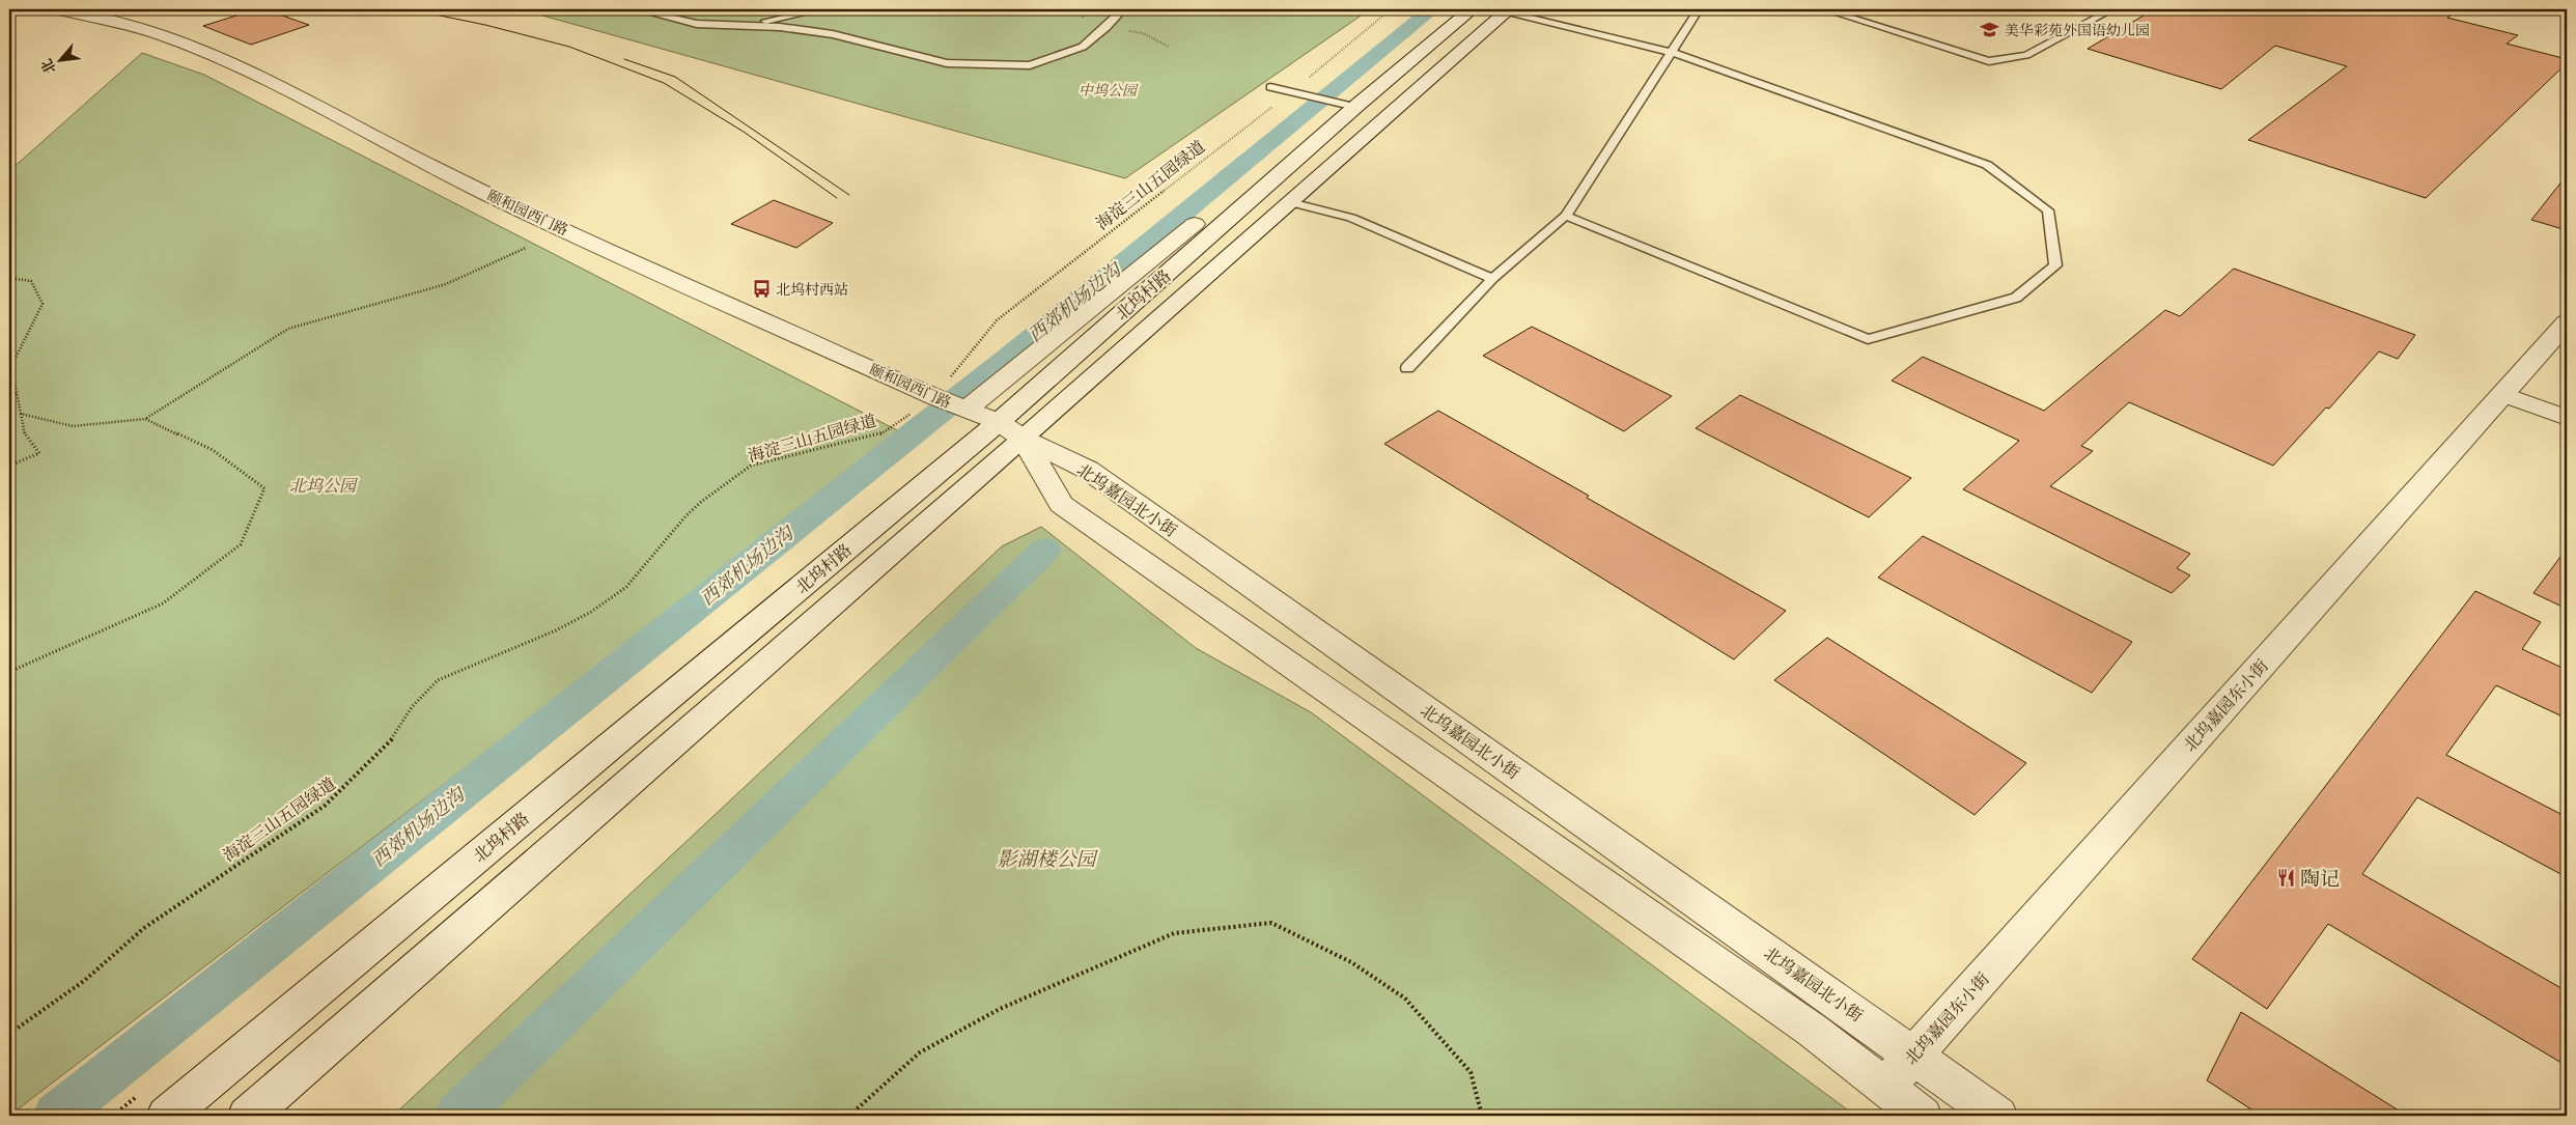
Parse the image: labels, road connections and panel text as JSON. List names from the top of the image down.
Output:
{
  "streets": {
    "street": [
      "颐和园西门路",
      "北坞村路",
      "北坞嘉园北小街",
      "北坞嘉园东小街"
    ],
    "path": ["海淀三山五园绿道"]
  },
  "crossings": [
    ["海淀三山五园绿道", "颐和园西门路"],
    ["颐和园西门路", "北坞村路"],
    ["颐和园西门路", "北坞嘉园北小街"],
    ["北坞村路", "北坞嘉园北小街"],
    ["北坞嘉园北小街", "北坞嘉园东小街"]
  ],
  "water": ["西郊机场边沟"],
  "parks": ["中坞公园", "北坞公园", "影湖楼公园"],
  "places": {
    "school or university": ["美华彩苑外国语幼儿园"],
    "bus stop": ["北坞村西站"],
    "restaurant": ["陶记"]
  },
  "north": "bottom left"
}
